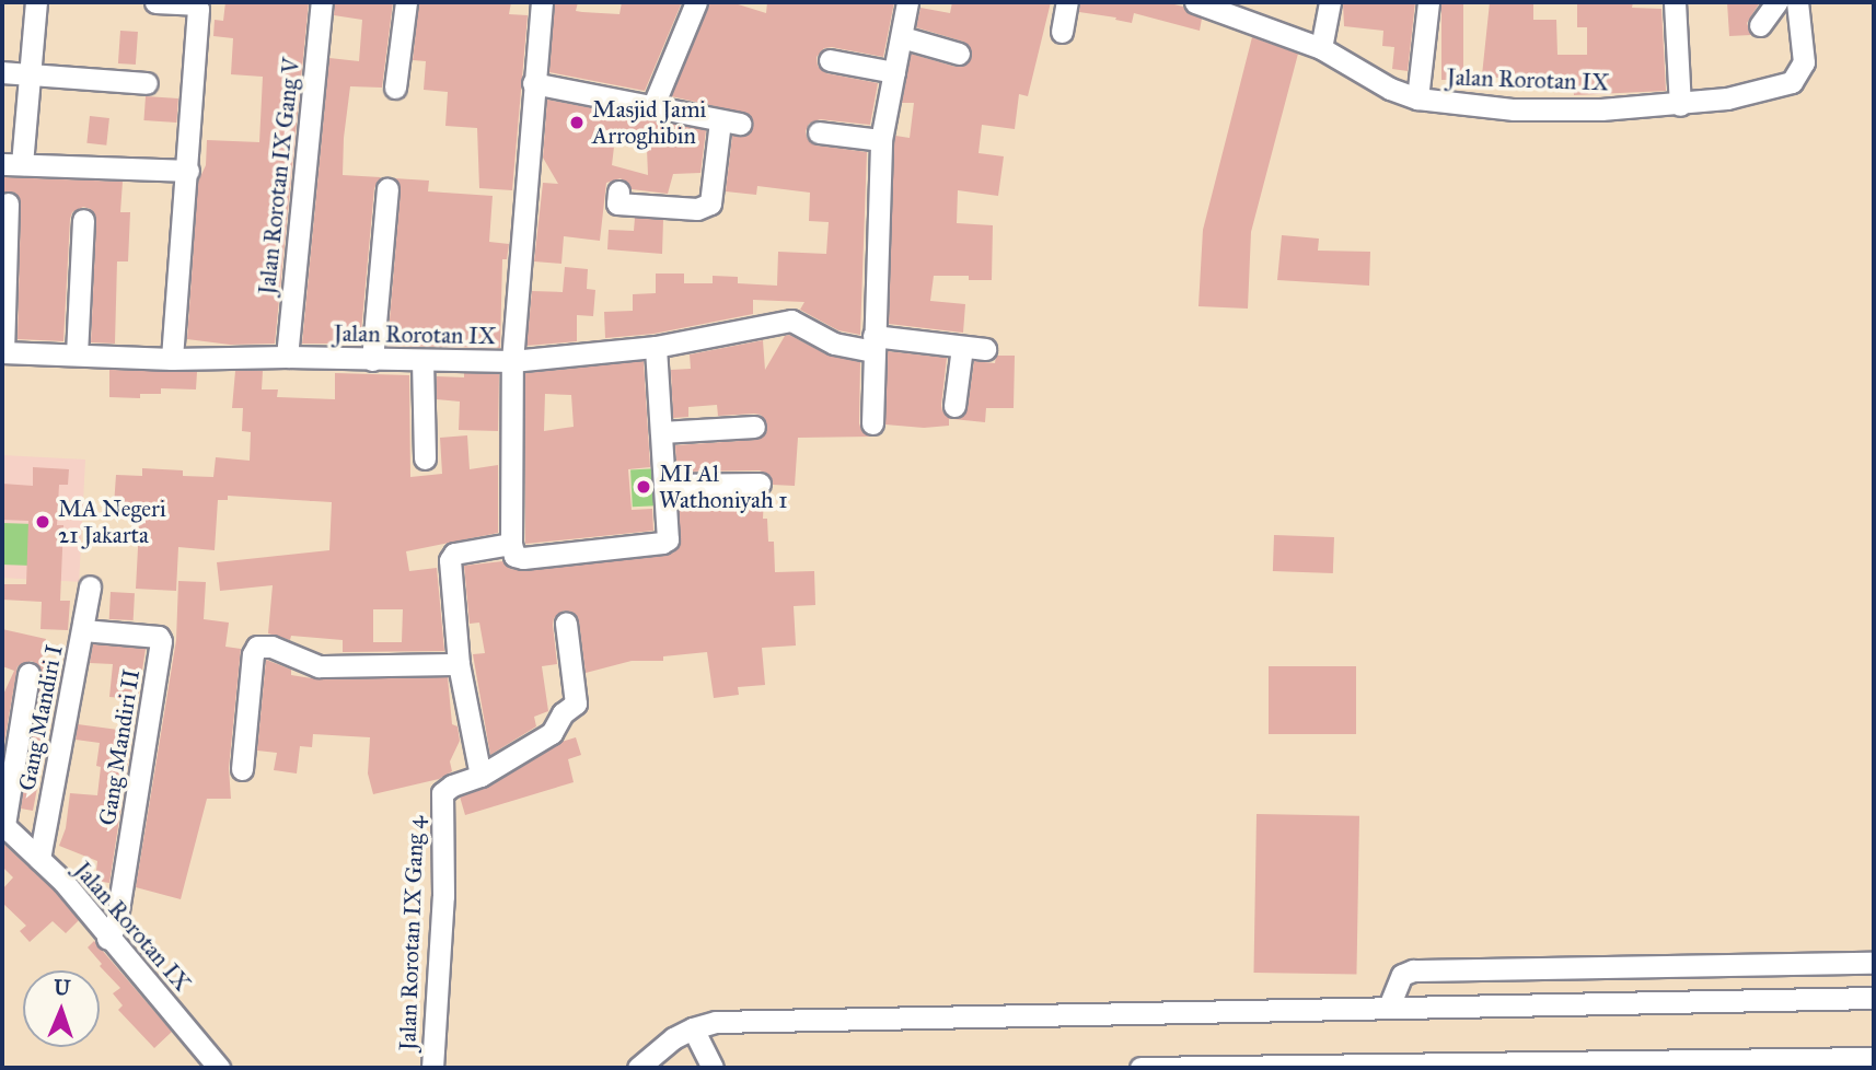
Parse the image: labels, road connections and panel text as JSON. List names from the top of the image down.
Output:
{
  "streets": {
    "street": [
      "Jalan Rorotan IX",
      "Jalan Rorotan IX Gang V",
      "Gang Mandiri I",
      "Gang Mandiri II",
      "Jalan Rorotan IX Gang 4"
    ]
  },
  "crossings": [
    ["Jalan Rorotan IX", "Jalan Rorotan IX Gang V"],
    ["Jalan Rorotan IX", "Gang Mandiri I"],
    ["Jalan Rorotan IX", "Gang Mandiri II"],
    ["Gang Mandiri I", "Gang Mandiri II"]
  ],
  "places": ["Masjid Jami Arroghibin", "MI Al Wathoniyah 1", "MA Negeri 21 Jakarta"],
  "north": "top"
}
